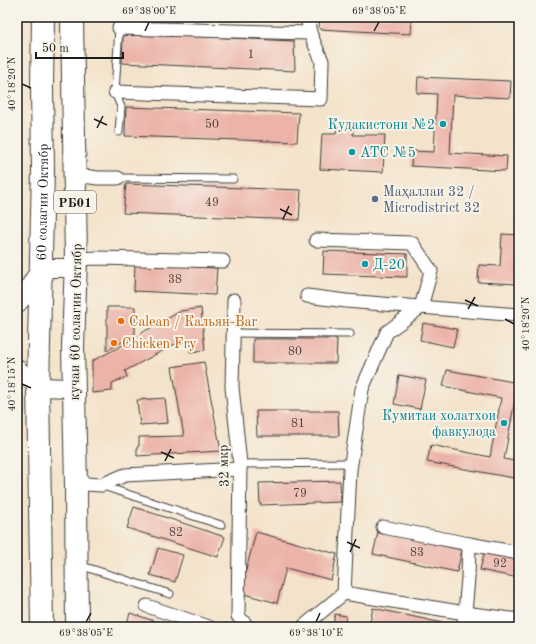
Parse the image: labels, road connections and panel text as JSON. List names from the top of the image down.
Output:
{
  "streets": {
    "highway": ["60 солагии Октябр", "РБ01", "кучаи 60 солагии Октябр"],
    "street": ["32 мкр"]
  },
  "crossings": [
    ["60 солагии Октябр", "РБ01"]
  ],
  "places": [
    "Кудакистони №2",
    "АТС №5",
    "Маҳаллаи 32 / Microdistrict 32",
    "Д-20",
    "Calean / Кальян-Bar",
    "Chicken Fry",
    "Кумитаи холатхои фавкулода"
  ],
  "house_numbers": [
    "1",
    "50",
    "49",
    "38",
    "80",
    "81",
    "79",
    "82",
    "83",
    "92"
  ],
  "scale_bar": "50 m",
  "coordinates": [
    "69°38'00\"E",
    "69°38'05\"E",
    "40°18'20\"N",
    "40°18'15\"N",
    "69°38'10\"E"
  ]
}
